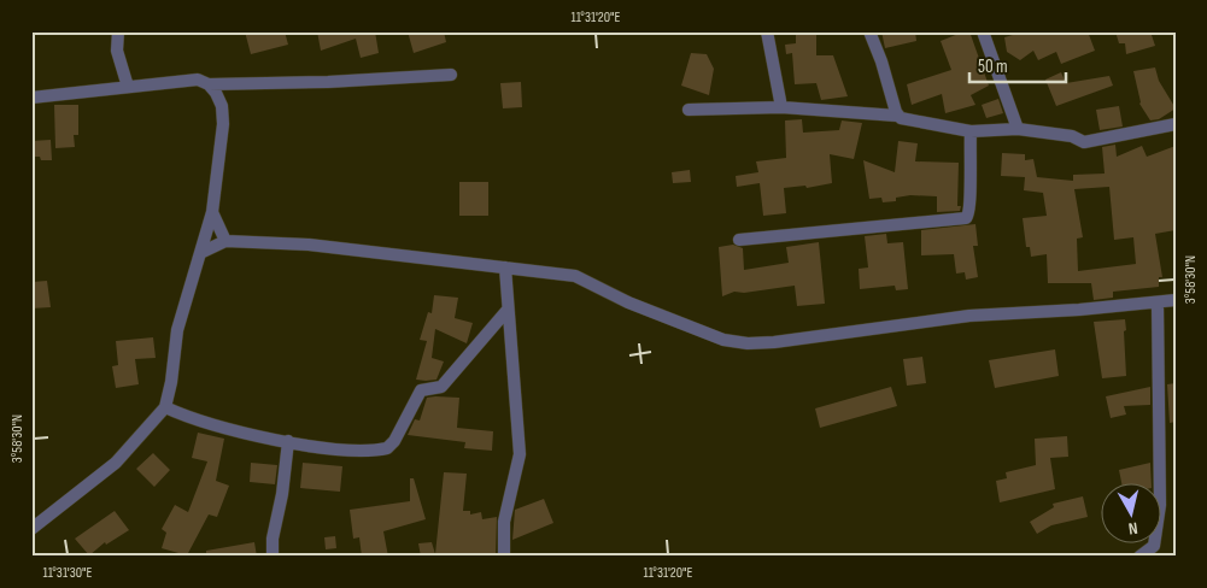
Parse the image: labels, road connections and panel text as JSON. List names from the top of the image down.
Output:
{
  "scale_bar": "50 m",
  "north": "bottom",
  "coordinates": ["11°31'20\"E", "3°58'30\"N", "11°31'30\"E"]
}
